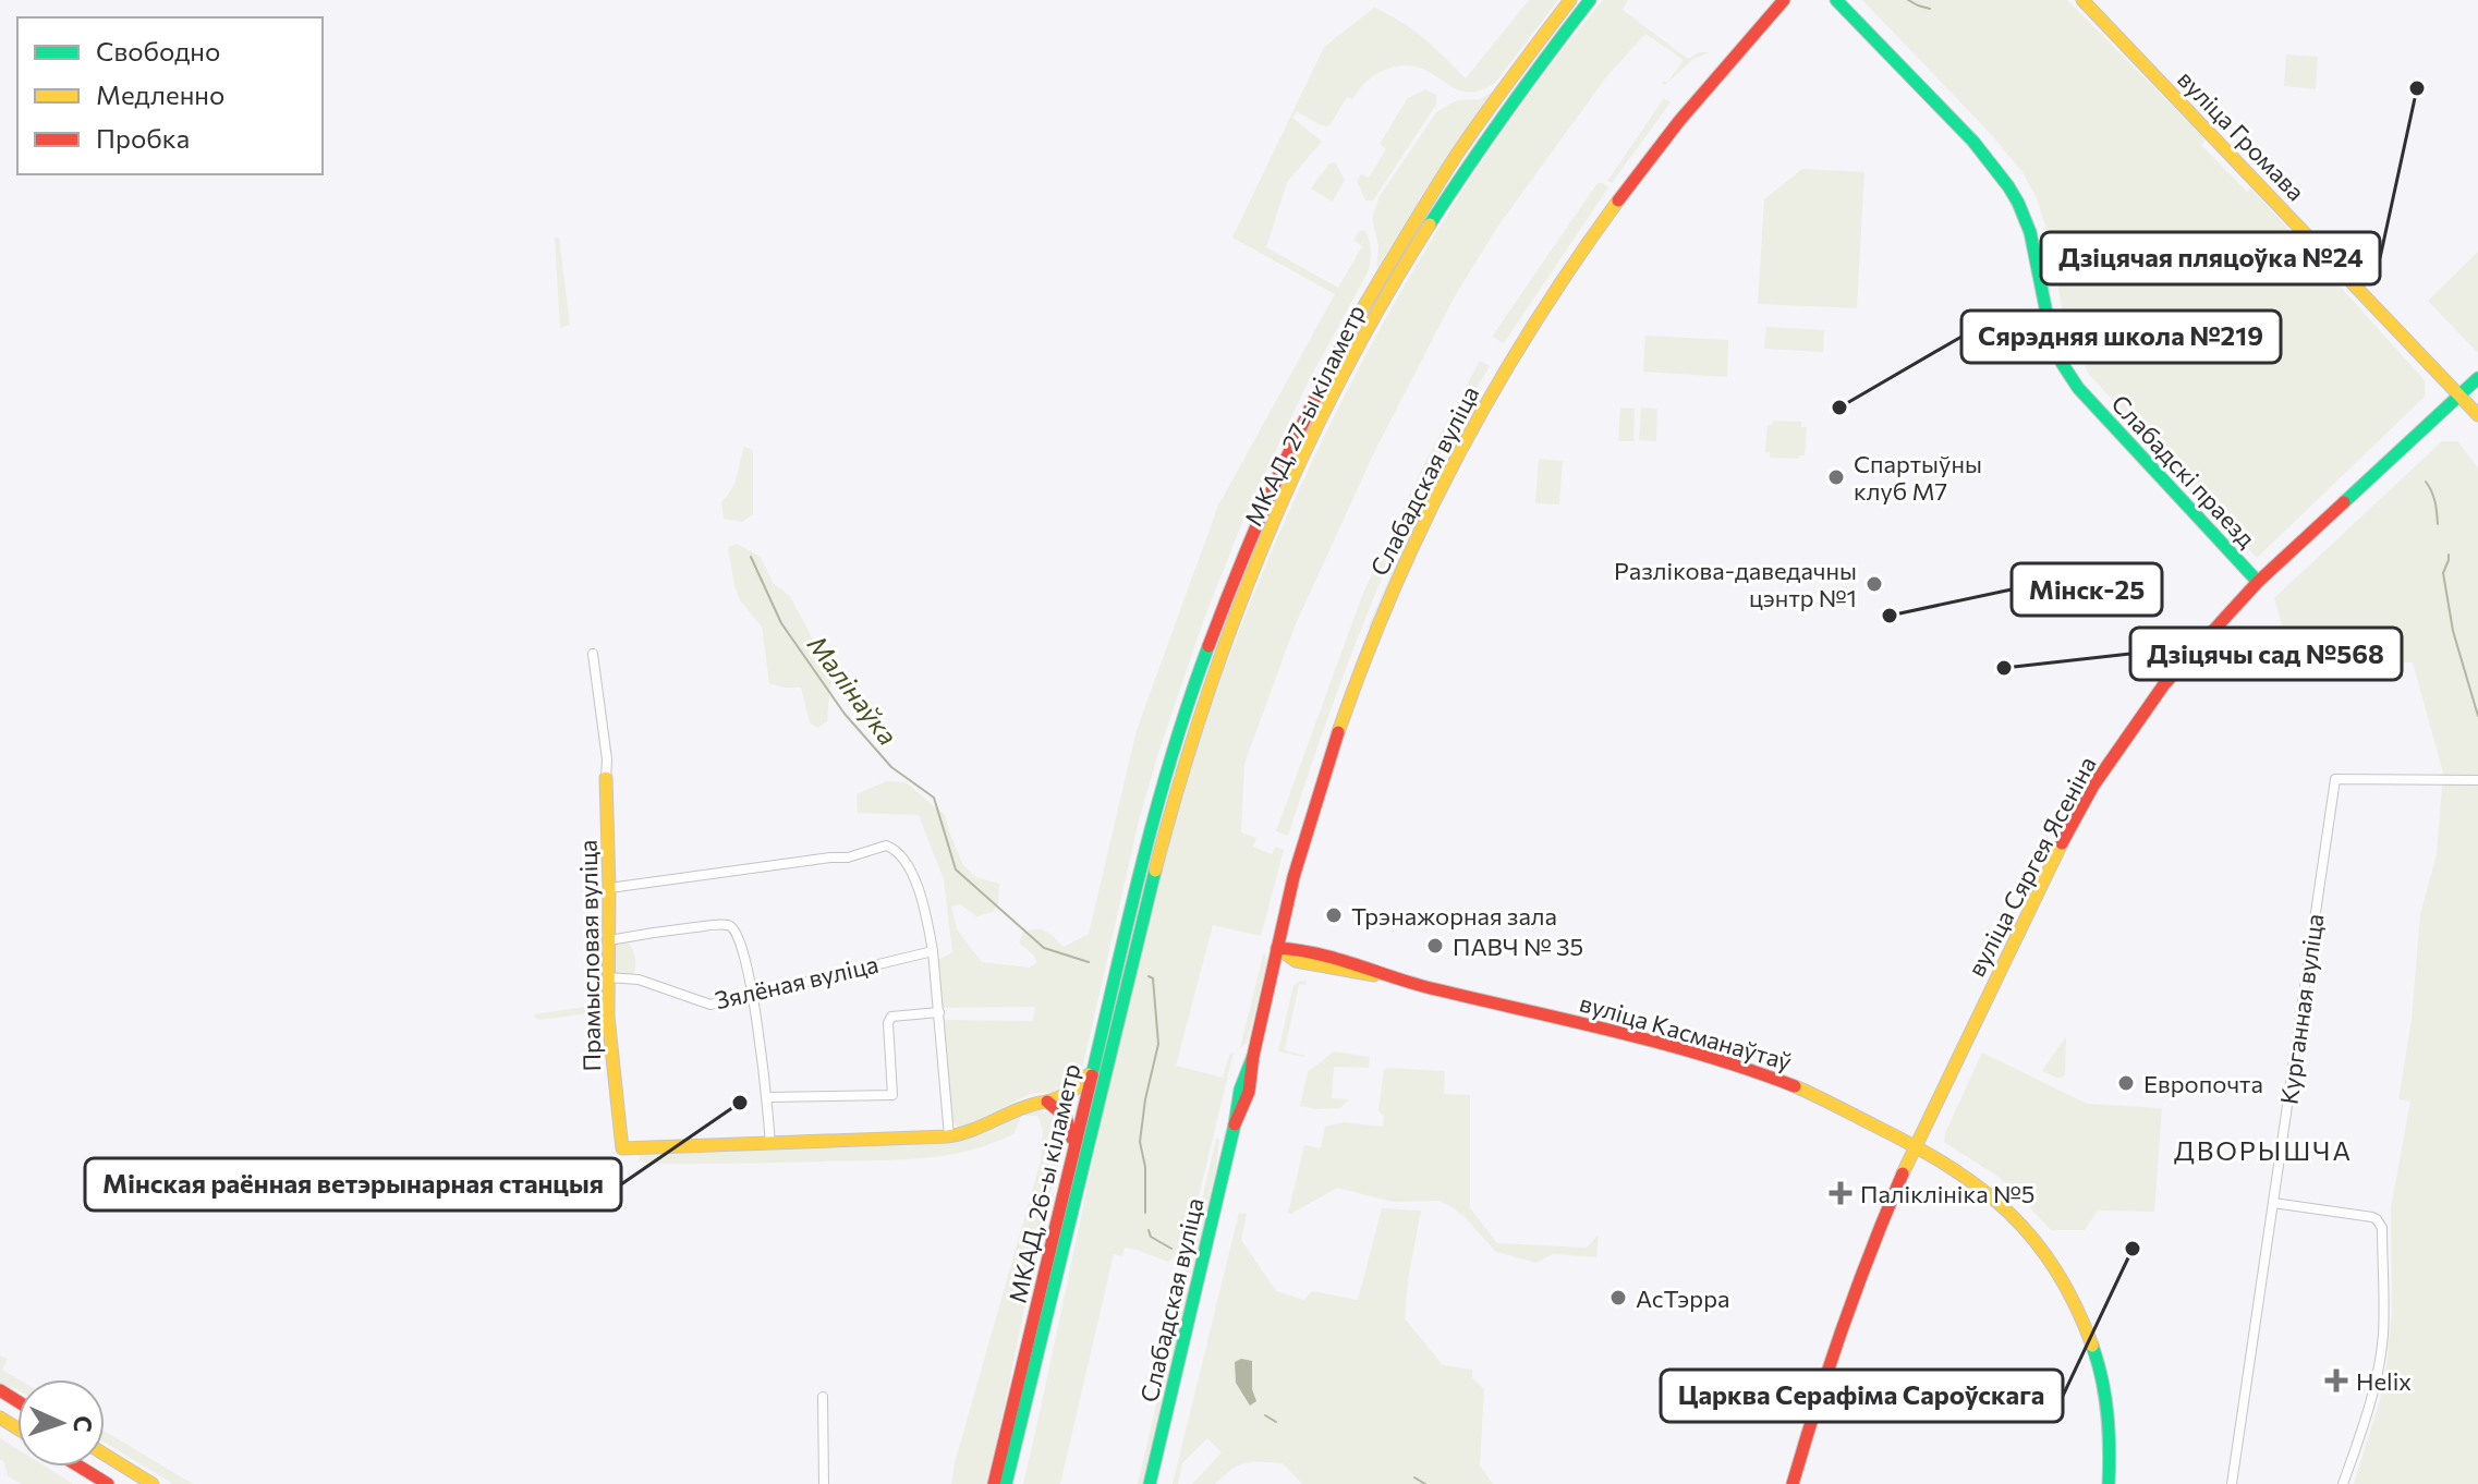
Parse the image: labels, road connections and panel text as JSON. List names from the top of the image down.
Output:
{
  "streets": {
    "main road": [
      "вуліца Громава",
      "МКАД, 27-ы кіламетр",
      "Слабадскі праезд",
      "Слабадская вуліца",
      "вуліца Сяргея Ясеніна",
      "Прамысловая вуліца",
      "вуліца Касманаўтаў",
      "МКАД, 26-ы кіламетр"
    ],
    "street": ["Зялёная вуліца", "Курганная вуліца"]
  },
  "crossings": [
    ["вуліца Громава", "вуліца Сяргея Ясеніна"],
    ["МКАД, 27-ы кіламетр", "МКАД, 26-ы кіламетр"],
    ["Слабадскі праезд", "вуліца Сяргея Ясеніна"],
    ["Слабадская вуліца", "вуліца Касманаўтаў"],
    ["вуліца Сяргея Ясеніна", "вуліца Касманаўтаў"],
    ["Прамысловая вуліца", "Зялёная вуліца"]
  ],
  "districts": ["ДВОРЫШЧА"],
  "water": ["Малінаўка"],
  "places": {
    "other": [
      "Дзіцячая пляцоўка №24",
      "Сярэдняя школа №219",
      "Спартыўны клуб М7",
      "Разлікова-даведачны цэнтр №1",
      "Мінск-25",
      "Дзіцячы сад №568",
      "Трэнажорная зала",
      "ПАВЧ № 35",
      "Европочта",
      "Мінская раённая ветэрынарная станцыя",
      "Царква Серафіма Сароўскага",
      "АсТэрра"
    ],
    "health": ["Паліклініка №5", "Helix"]
  },
  "legend": ["Свободно", "Медленно", "Пробка"],
  "north": "right"
}
